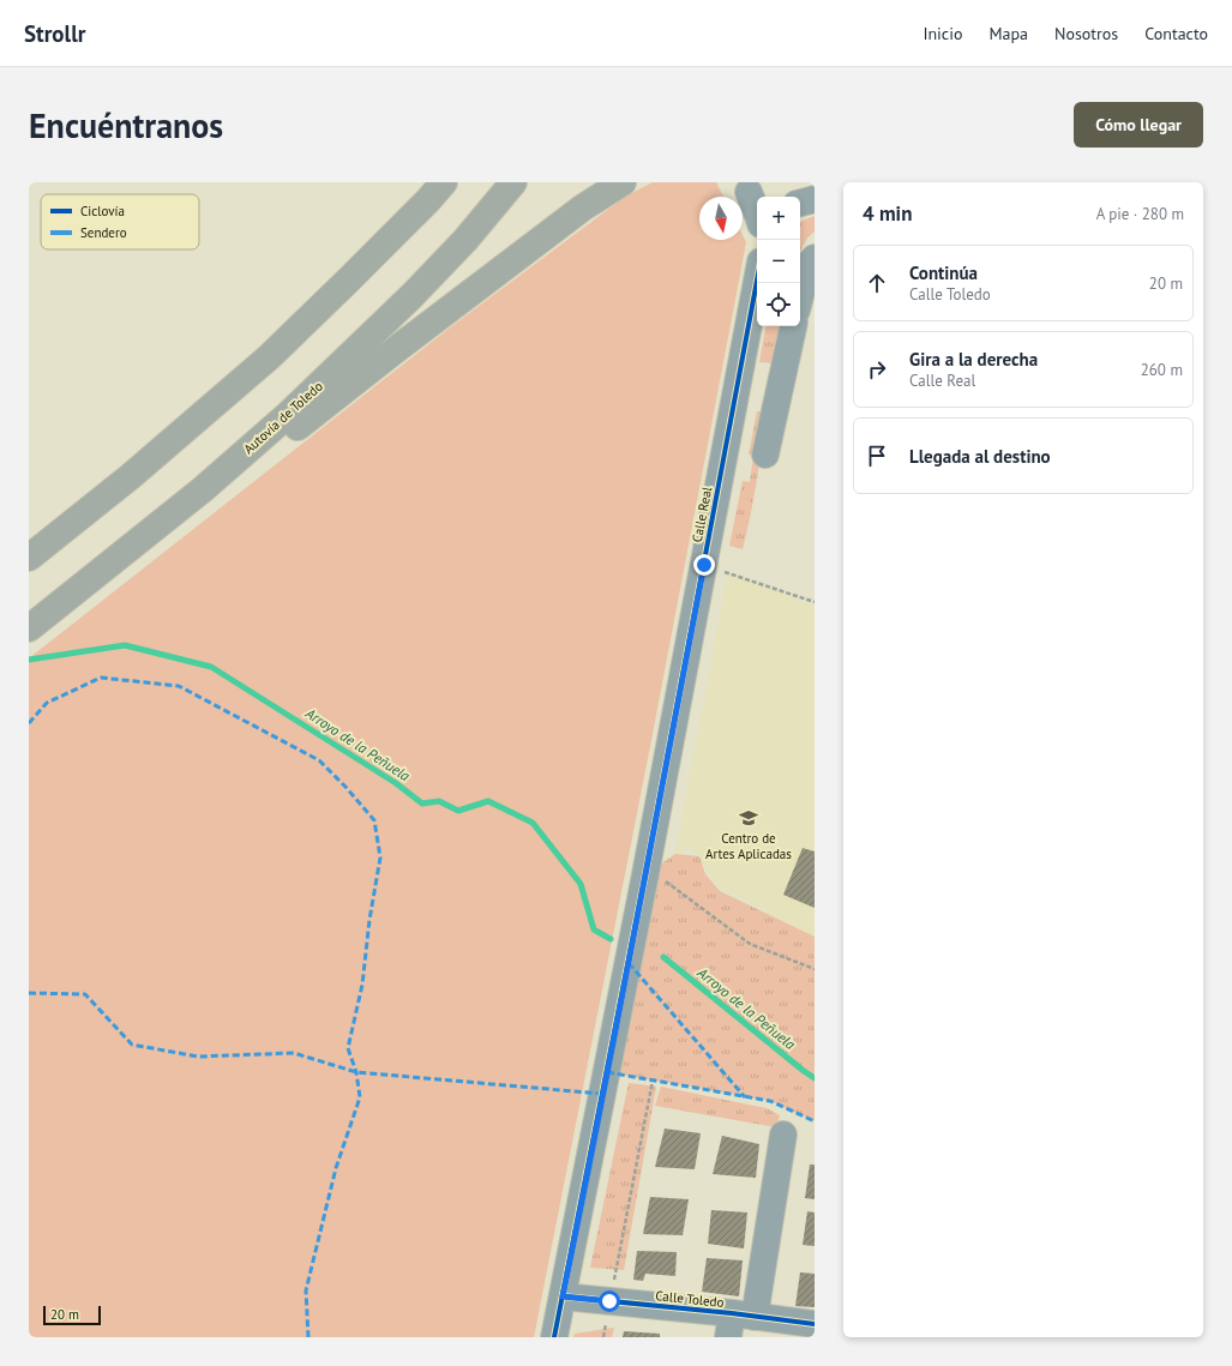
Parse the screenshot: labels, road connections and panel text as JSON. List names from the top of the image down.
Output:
{
  "streets": {
    "highway": ["Autovía de Toledo"],
    "street": ["Calle Real", "Calle Toledo"]
  },
  "crossings": [
    ["Calle Real", "Calle Toledo"]
  ],
  "water": ["Arroyo de la Peñuela"],
  "places": {
    "school or university": ["Centro de Artes Aplicadas"]
  },
  "legend": ["Ciclovía", "Sendero"],
  "scale_bar": "20 m",
  "north": "bottom",
  "page": {
    "header": "Strollr",
    "nav": [
      "Inicio",
      "Mapa",
      "Nosotros",
      "Contacto"
    ],
    "buttons": "Cómo llegar",
    "title": "Encuéntranos",
    "heading": ["4 min", "A pie · 280 m"],
    "map_buttons": ["+", "−"],
    "list": [
      ["Continúa", "Calle Toledo", "20 m"],
      ["Gira a la derecha", "Calle Real", "260 m"],
      "Llegada al destino"
    ],
    "scale": "20 m"
  }
}
